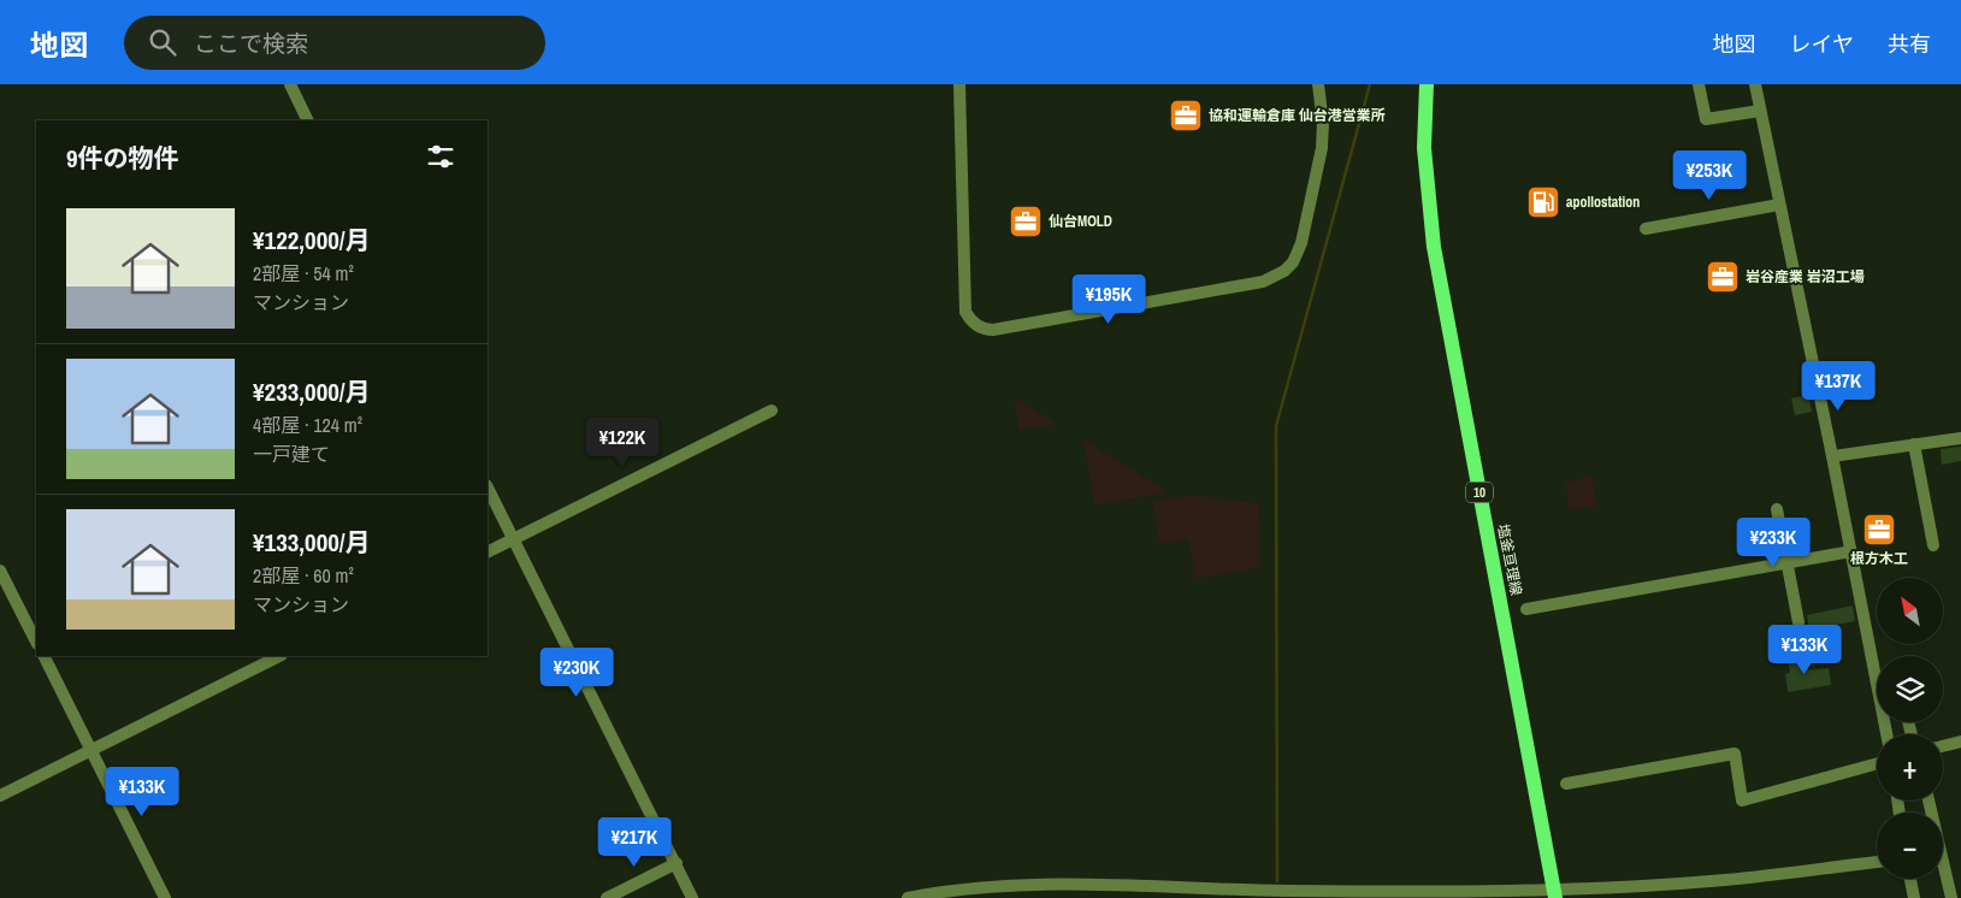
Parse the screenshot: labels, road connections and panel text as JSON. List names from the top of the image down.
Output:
{
  "streets": {
    "main road": ["10", "塩釜亘理線"]
  },
  "places": {
    "office": [
      "協和運輸倉庫 仙台港営業所",
      "仙台MOLD",
      "岩谷産業 岩沼工場",
      "根方木工"
    ],
    "fuel station": ["apollostation"]
  },
  "north": "top left",
  "page": {
    "header": "地図",
    "search": "ここで検索",
    "nav": ["地図", "レイヤ", "共有"],
    "heading": "9件の物件",
    "price": [
      "¥253K",
      "¥195K",
      "¥137K",
      "¥122K",
      "¥233K",
      "¥133K",
      "¥230K",
      "¥133K",
      "¥217K"
    ],
    "list": [
      {
        "name": "¥122,000/月",
        "note": "2部屋 · 54 m² · マンション"
      },
      {
        "name": "¥233,000/月",
        "note": "4部屋 · 124 m² · 一戸建て"
      },
      {
        "name": "¥133,000/月",
        "note": "2部屋 · 60 m² · マンション"
      }
    ],
    "map_buttons": ["+", "−"]
  }
}
